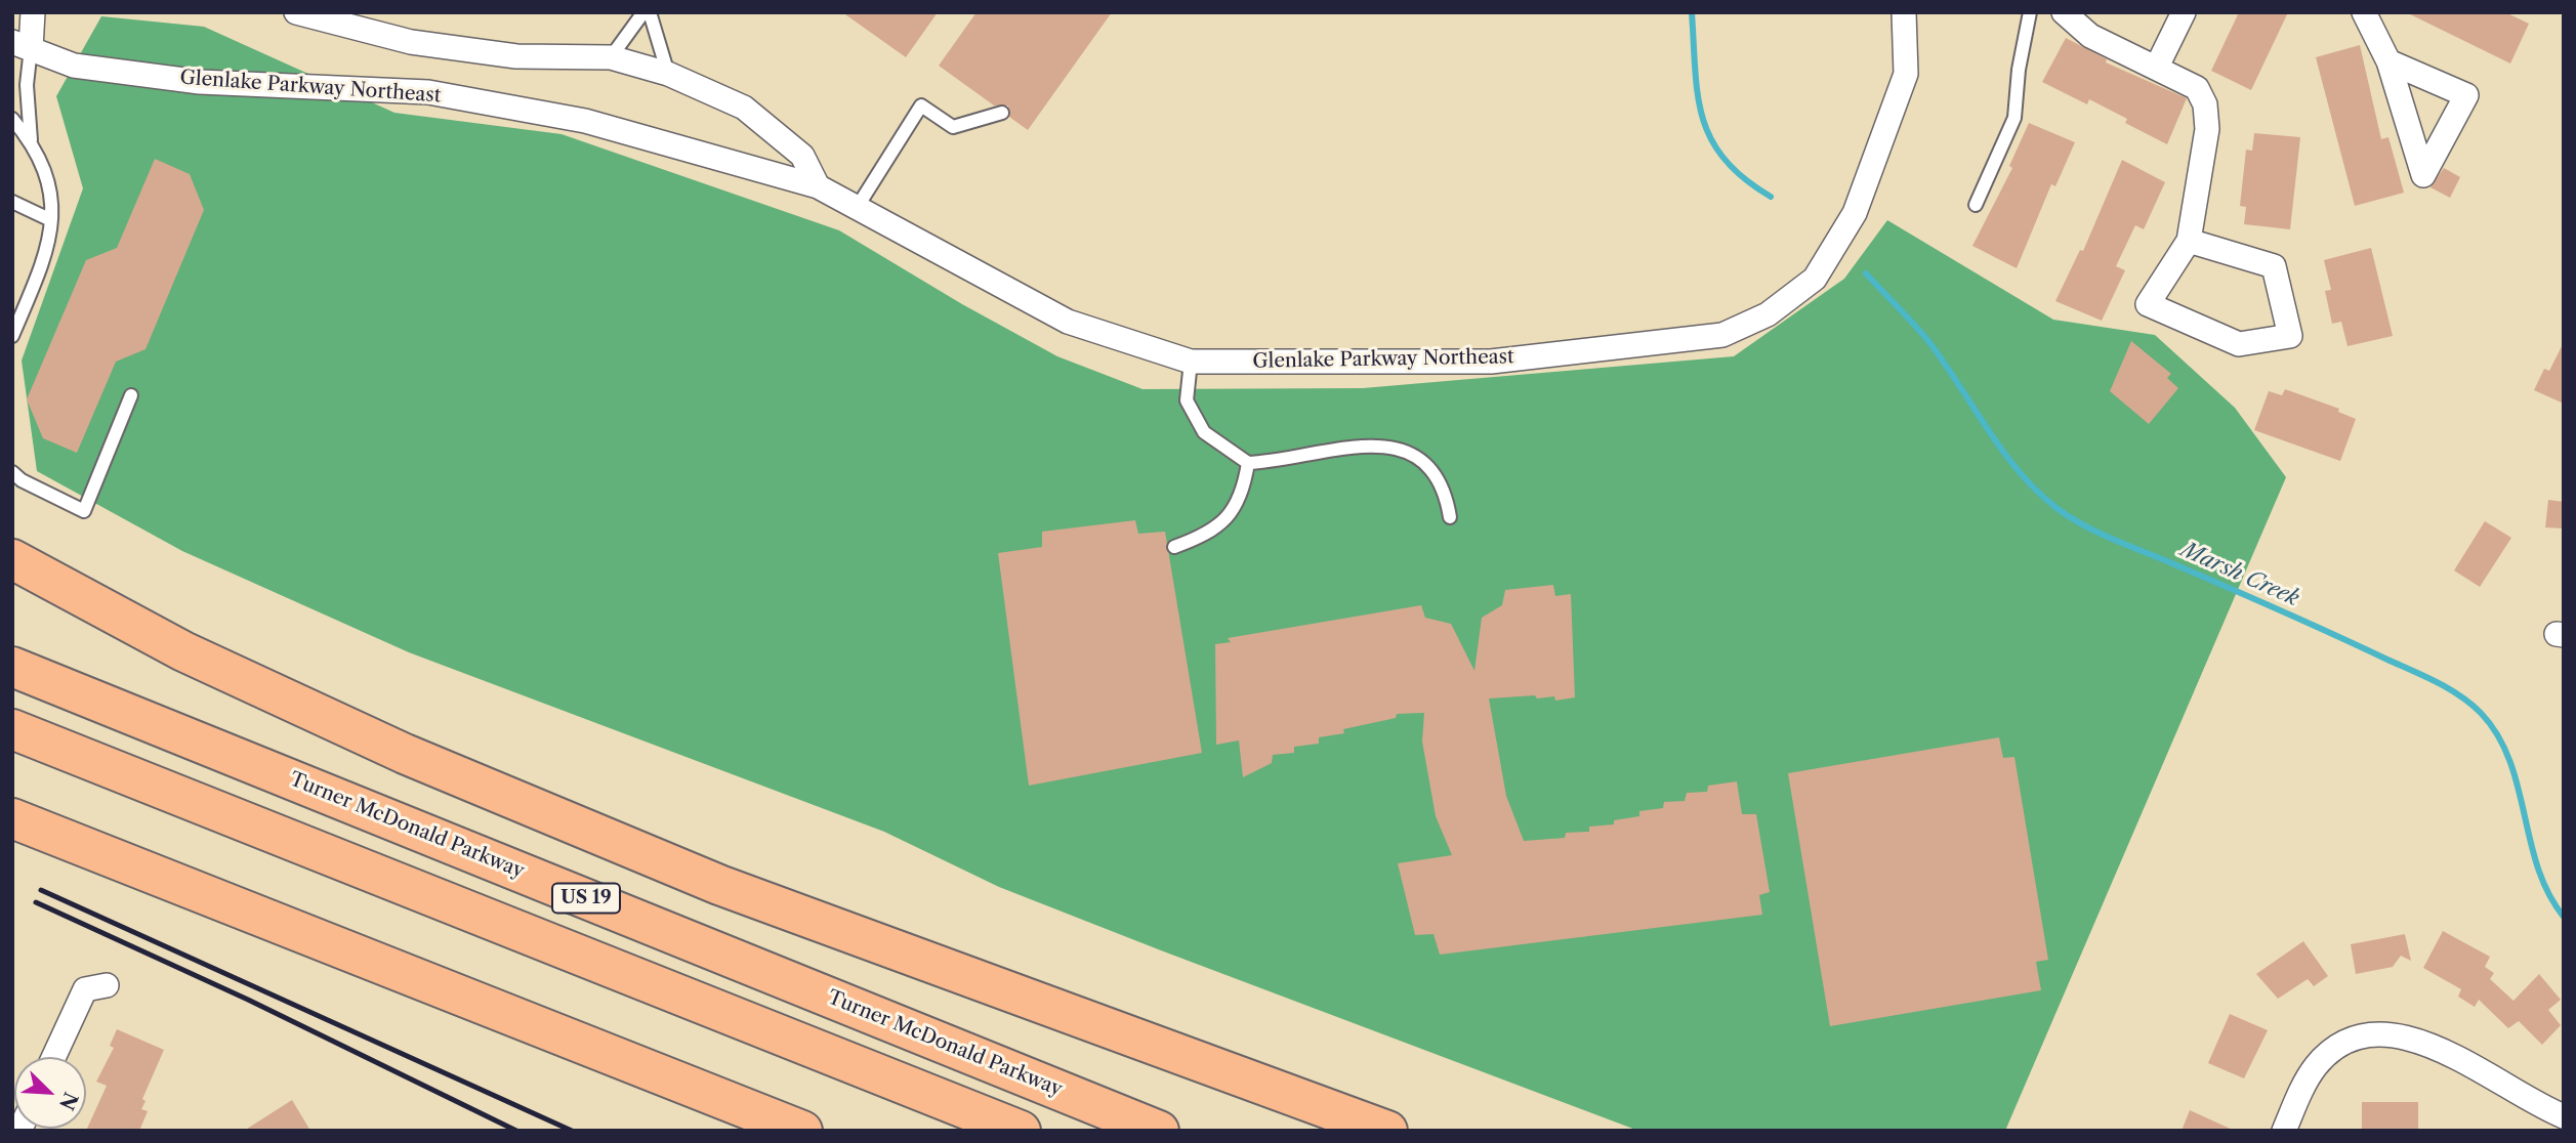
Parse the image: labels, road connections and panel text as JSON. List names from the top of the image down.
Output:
{
  "streets": {
    "highway": ["Turner McDonald Parkway", "US 19"],
    "street": ["Glenlake Parkway Northeast"]
  },
  "water": ["Marsh Creek"],
  "north": "bottom right"
}
